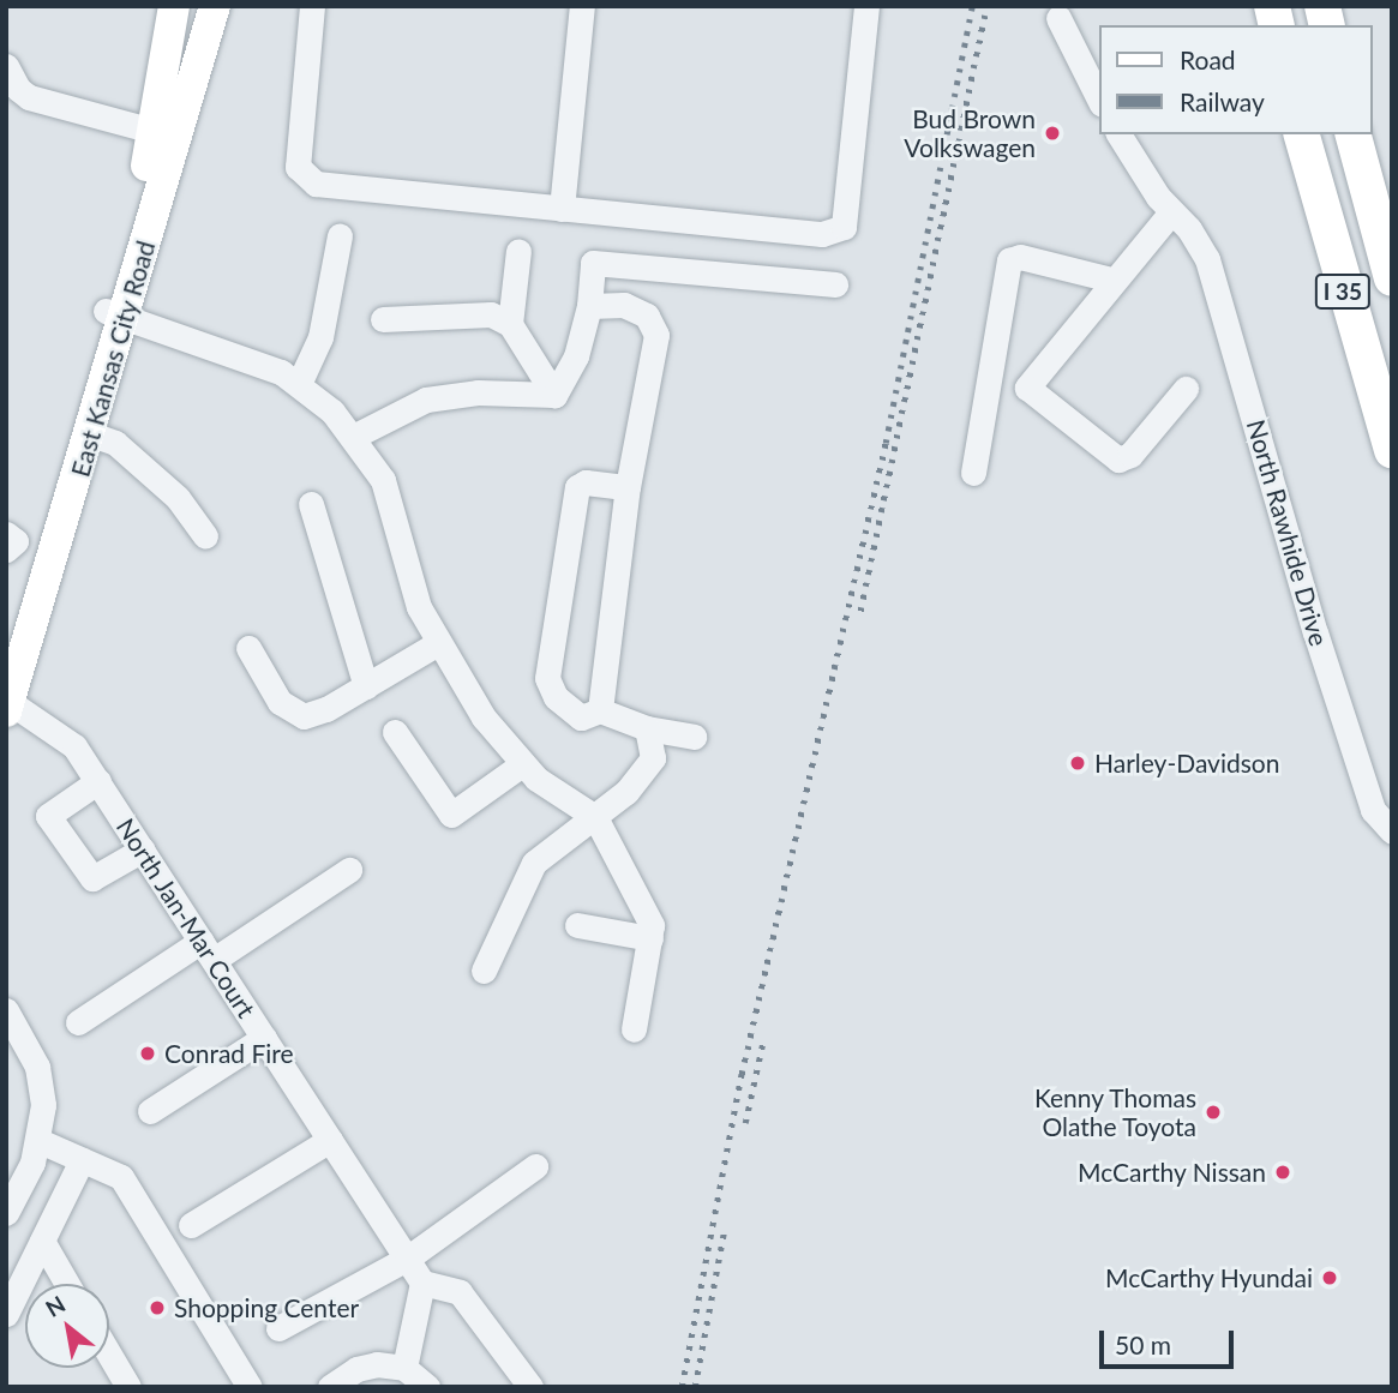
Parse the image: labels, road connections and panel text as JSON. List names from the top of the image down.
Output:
{
  "streets": {
    "highway": ["I 35"],
    "main road": ["East Kansas City Road"],
    "street": ["North Rawhide Drive", "North Jan-Mar Court"]
  },
  "crossings": [
    ["East Kansas City Road", "North Jan-Mar Court"]
  ],
  "places": [
    "Bud Brown Volkswagen",
    "Harley-Davidson",
    "Conrad Fire",
    "Kenny Thomas Olathe Toyota",
    "McCarthy Nissan",
    "McCarthy Hyundai",
    "Shopping Center"
  ],
  "legend": ["Road", "Railway"],
  "scale_bar": "50 m",
  "north": "top left"
}
